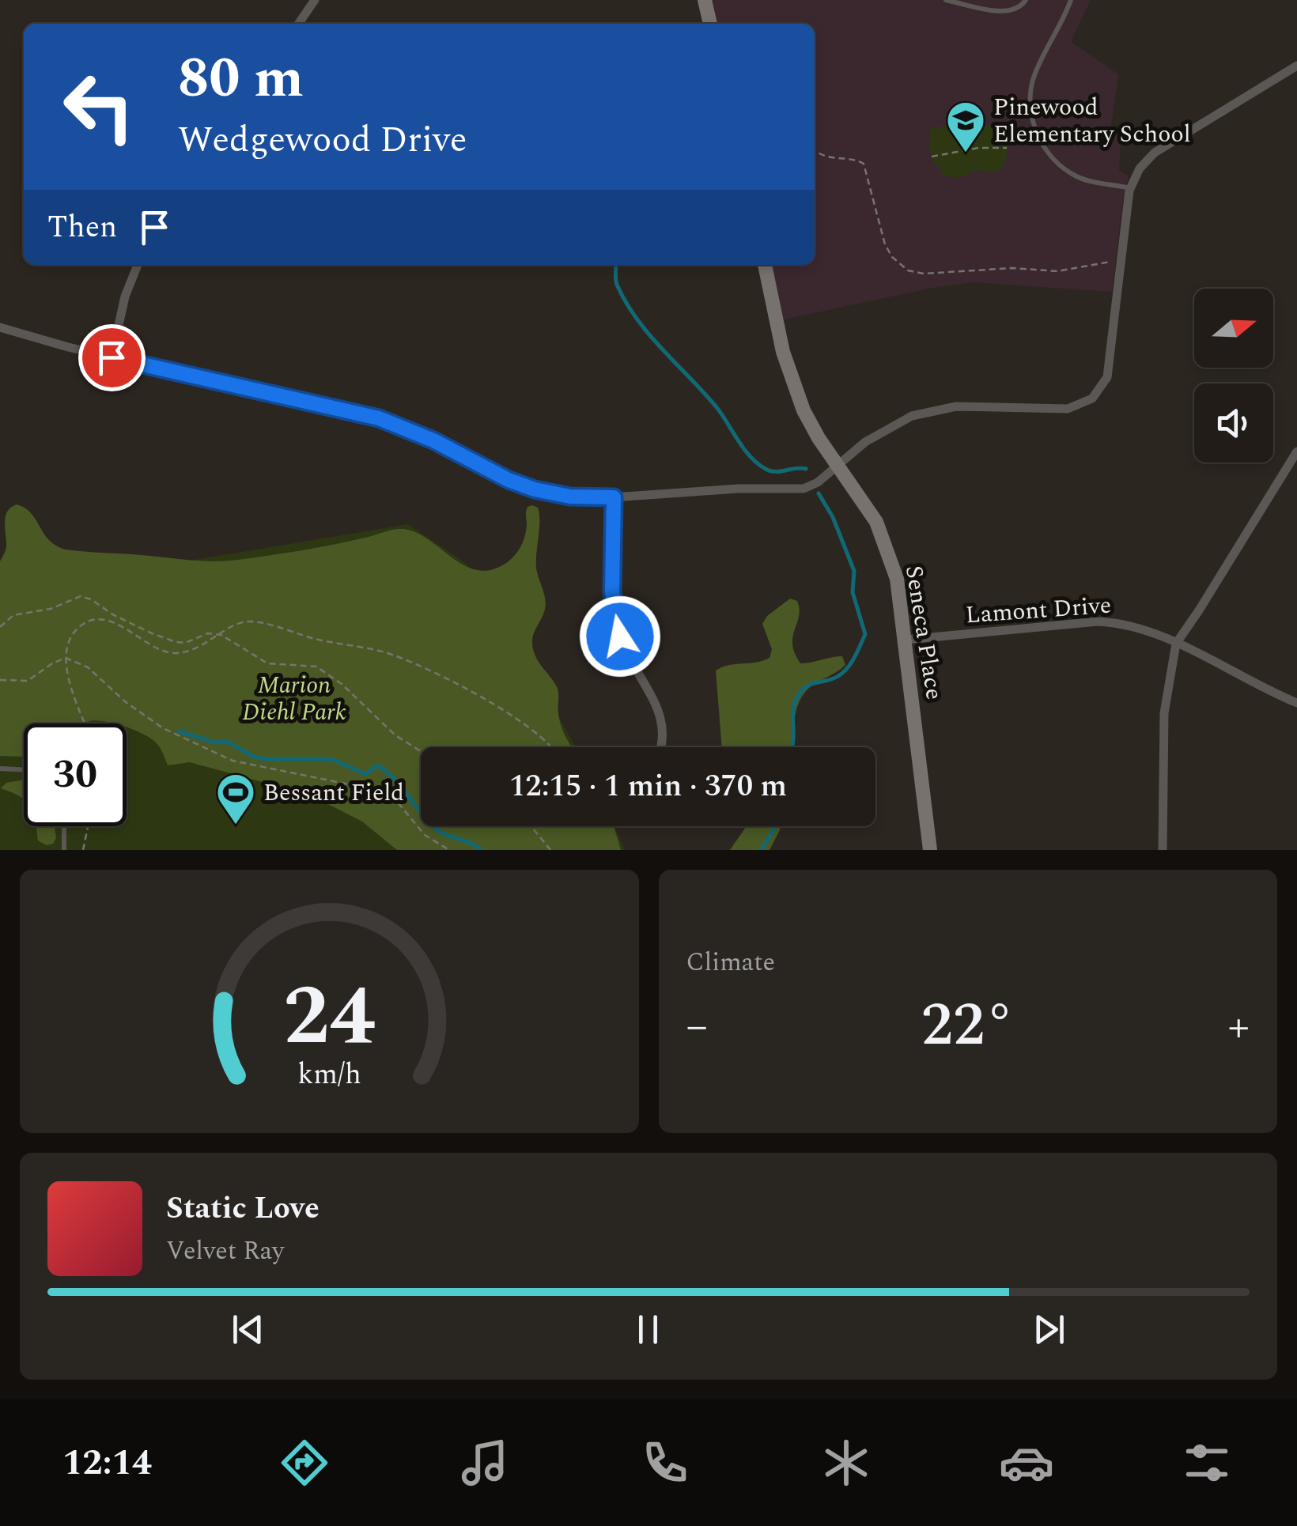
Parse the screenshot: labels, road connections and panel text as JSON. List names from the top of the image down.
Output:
{
  "streets": {
    "street": ["Lamont Drive", "Seneca Place"]
  },
  "crossings": [
    ["Lamont Drive", "Seneca Place"]
  ],
  "parks": ["Marion Diehl Park"],
  "places": {
    "school or university": ["Pinewood Elementary School"],
    "sports": ["Bessant Field"]
  },
  "north": "right",
  "page": {
    "turn": ["80 m", "Wedgewood Drive"],
    "then": "Then",
    "limit": "30",
    "trip": "12:15 · 1 min · 370 m",
    "tile": "Climate",
    "heat": ["−", "22°", "+"],
    "song": ["Static Love", "Velvet Ray"],
    "tabs": "12:14",
    "gauge": ["24", "km/h"]
  }
}
